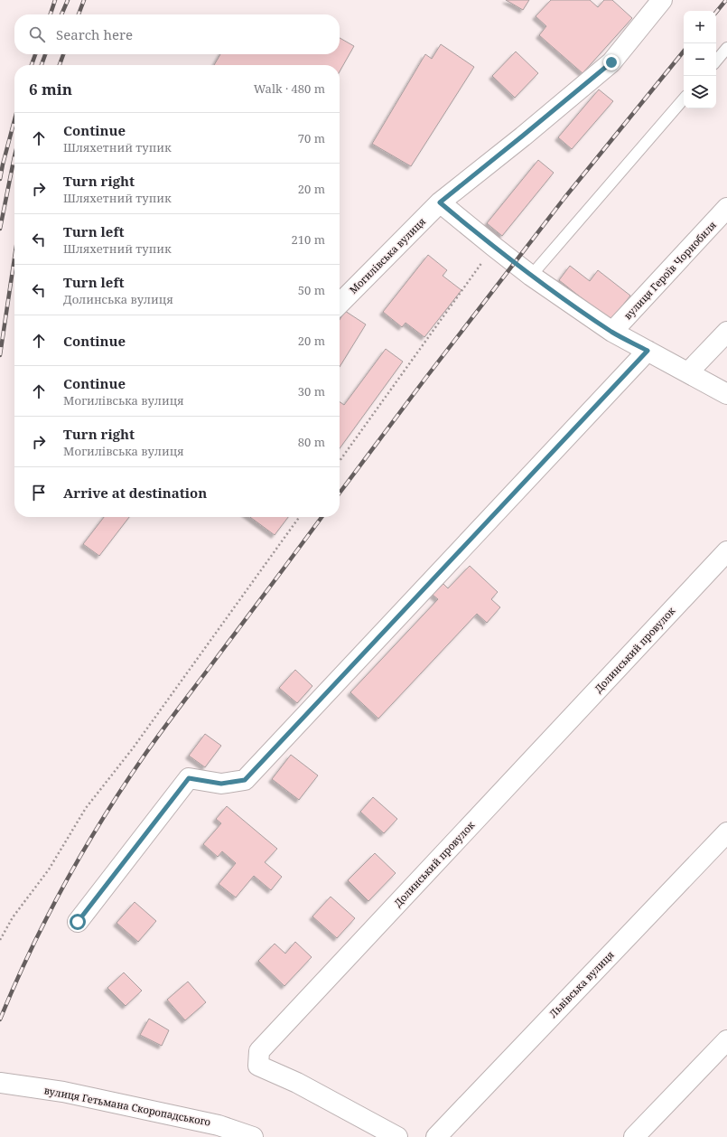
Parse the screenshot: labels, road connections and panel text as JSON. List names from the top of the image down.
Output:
{
  "streets": {
    "street": [
      "Могилівська вулиця",
      "вулиця Героїв Чорнобиля",
      "Долинський провулок",
      "Львівська вулиця",
      "вулиця Гетьмана Скоропадського"
    ]
  },
  "page": {
    "map_buttons": ["+", "−"],
    "search": "Search here",
    "heading": ["6 min", "Walk · 480 m"],
    "list": [
      ["Continue", "Шляхетний тупик", "70 m"],
      ["Turn right", "Шляхетний тупик", "20 m"],
      ["Turn left", "Шляхетний тупик", "210 m"],
      ["Turn left", "Долинська вулиця", "50 m"],
      ["Continue", "20 m"],
      ["Continue", "Могилівська вулиця", "30 m"],
      ["Turn right", "Могилівська вулиця", "80 m"],
      "Arrive at destination"
    ]
  }
}
